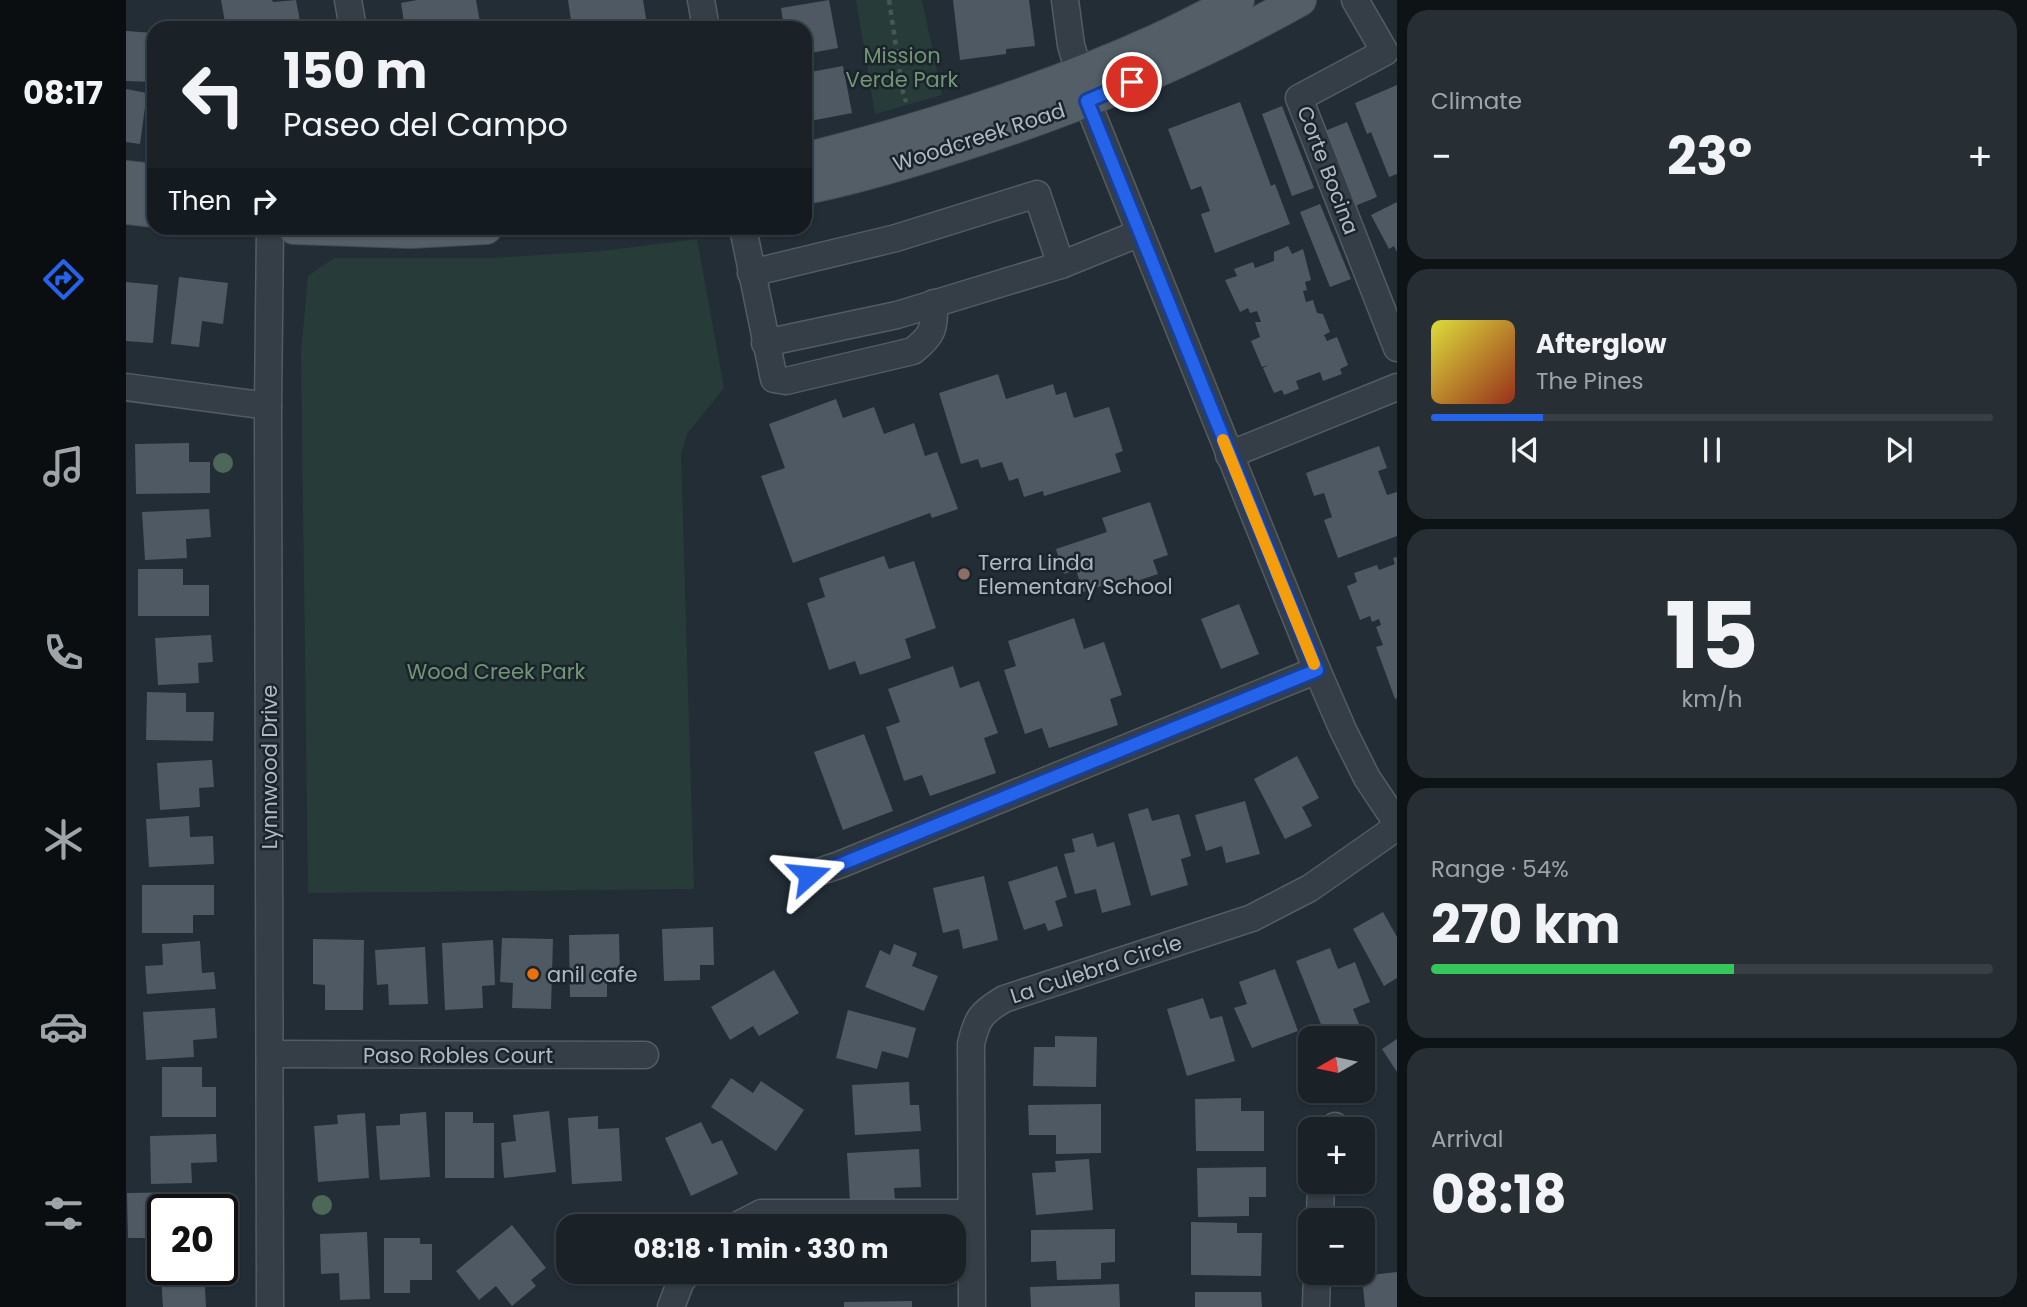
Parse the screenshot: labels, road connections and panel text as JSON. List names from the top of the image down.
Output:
{
  "streets": {
    "main road": ["Woodcreek Road"],
    "street": [
      "Corte Bocina",
      "Lynnwood Drive",
      "La Culebra Circle",
      "Paso Robles Court"
    ]
  },
  "crossings": [
    ["Lynnwood Drive", "Paso Robles Court"]
  ],
  "parks": ["Mission Verde Park", "Wood Creek Park"],
  "places": ["Terra Linda Elementary School", "anil cafe"],
  "north": "left",
  "page": {
    "tabs": "08:17",
    "tile": [
      "Climate",
      ["15", "km/h"],
      ["Range · 54%", "270 km"],
      ["Arrival", "08:18"]
    ],
    "turn": ["150 m", "Paseo del Campo"],
    "heat": ["−", "23°", "+"],
    "then": "Then",
    "song": ["Afterglow", "The Pines"],
    "map_buttons": ["+", "−"],
    "limit": "20",
    "trip": "08:18 · 1 min · 330 m"
  }
}
